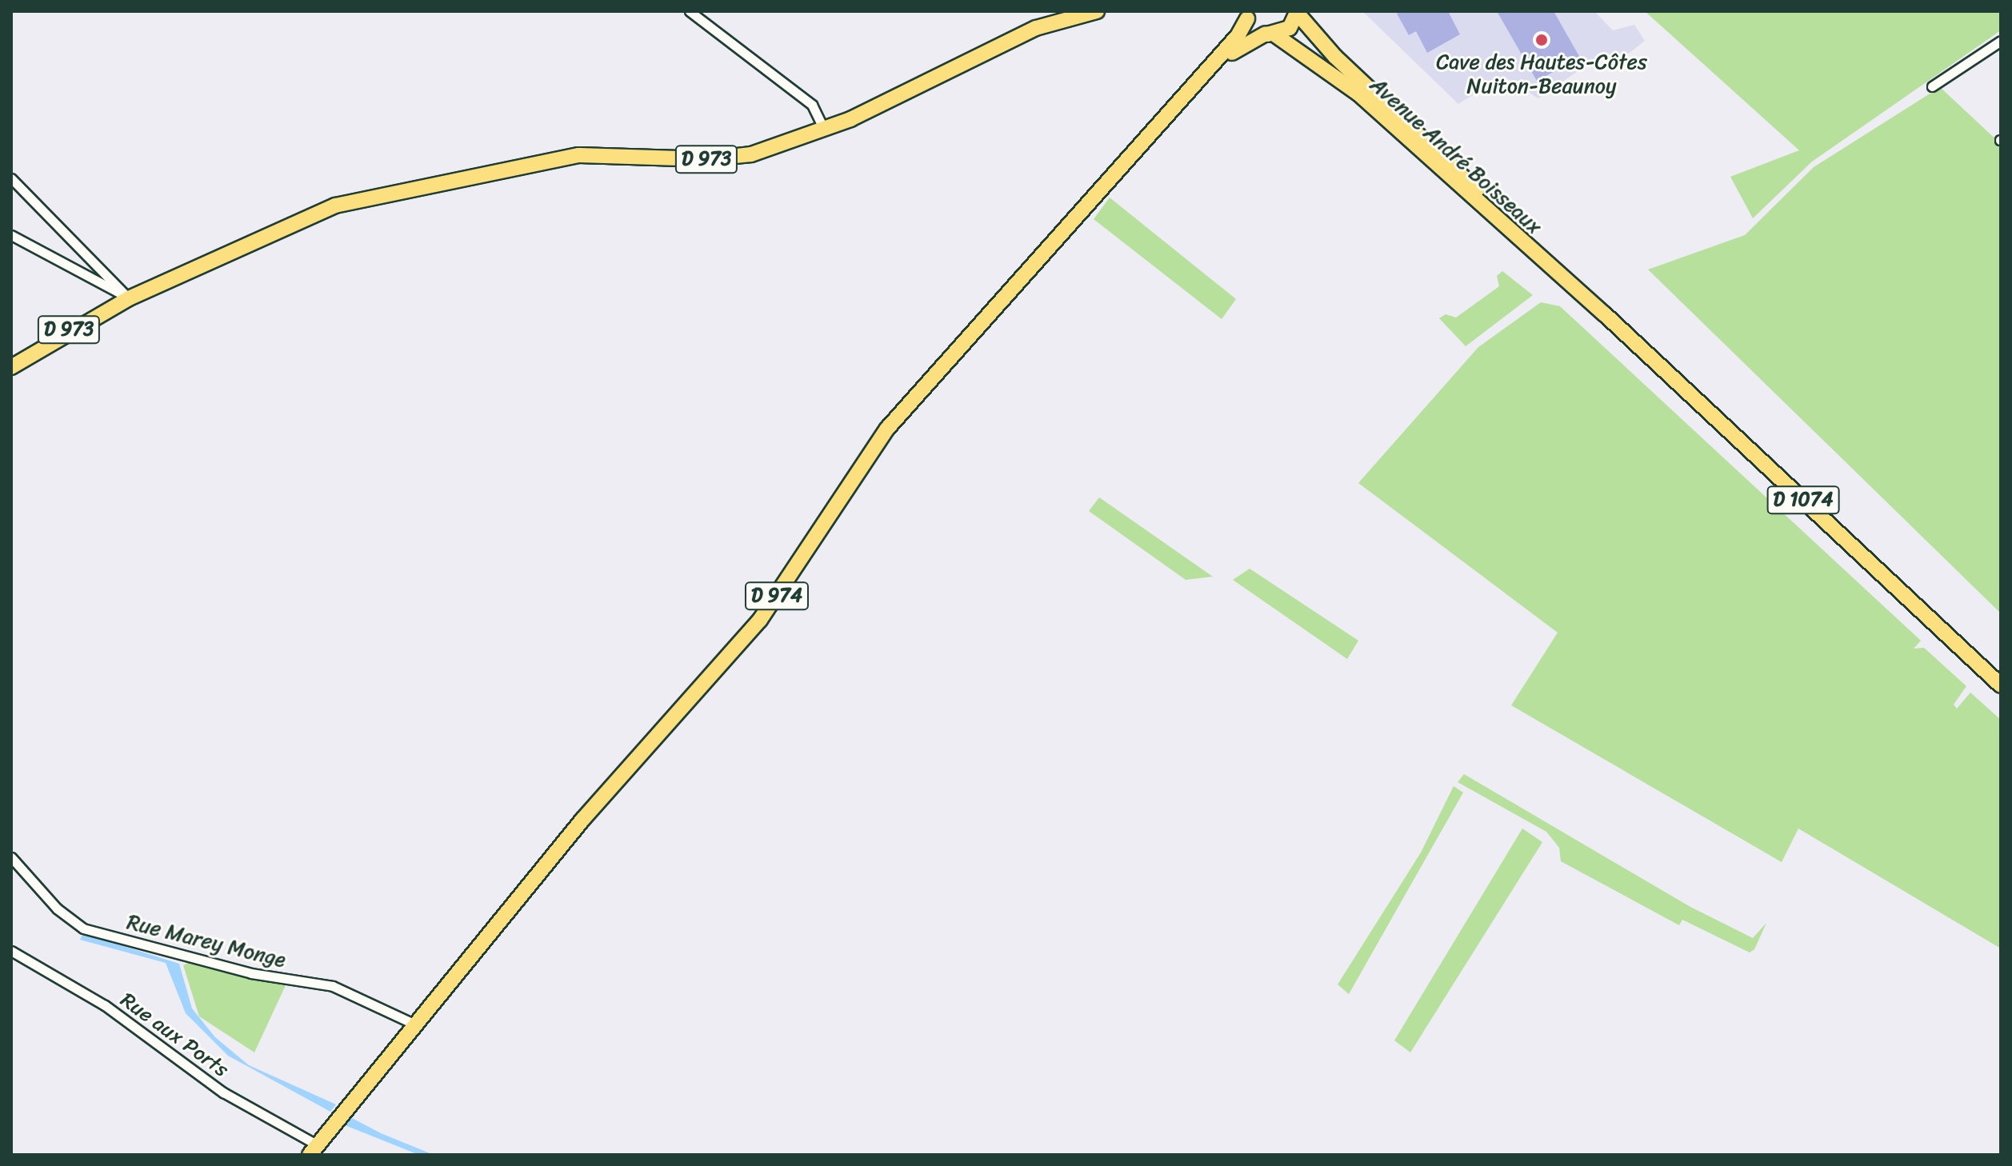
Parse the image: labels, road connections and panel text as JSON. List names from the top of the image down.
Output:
{
  "streets": {
    "main road": [
      "Avenue André Boisseaux",
      "D 973",
      "D 1074",
      "D 974"
    ],
    "street": ["Rue Marey Monge", "Rue aux Ports"]
  },
  "crossings": [
    ["Avenue André Boisseaux", "D 974"],
    ["D 974", "Rue Marey Monge"],
    ["D 974", "Rue aux Ports"]
  ],
  "places": ["Cave des Hautes-Côtes Nuiton-Beaunoy"]
}
